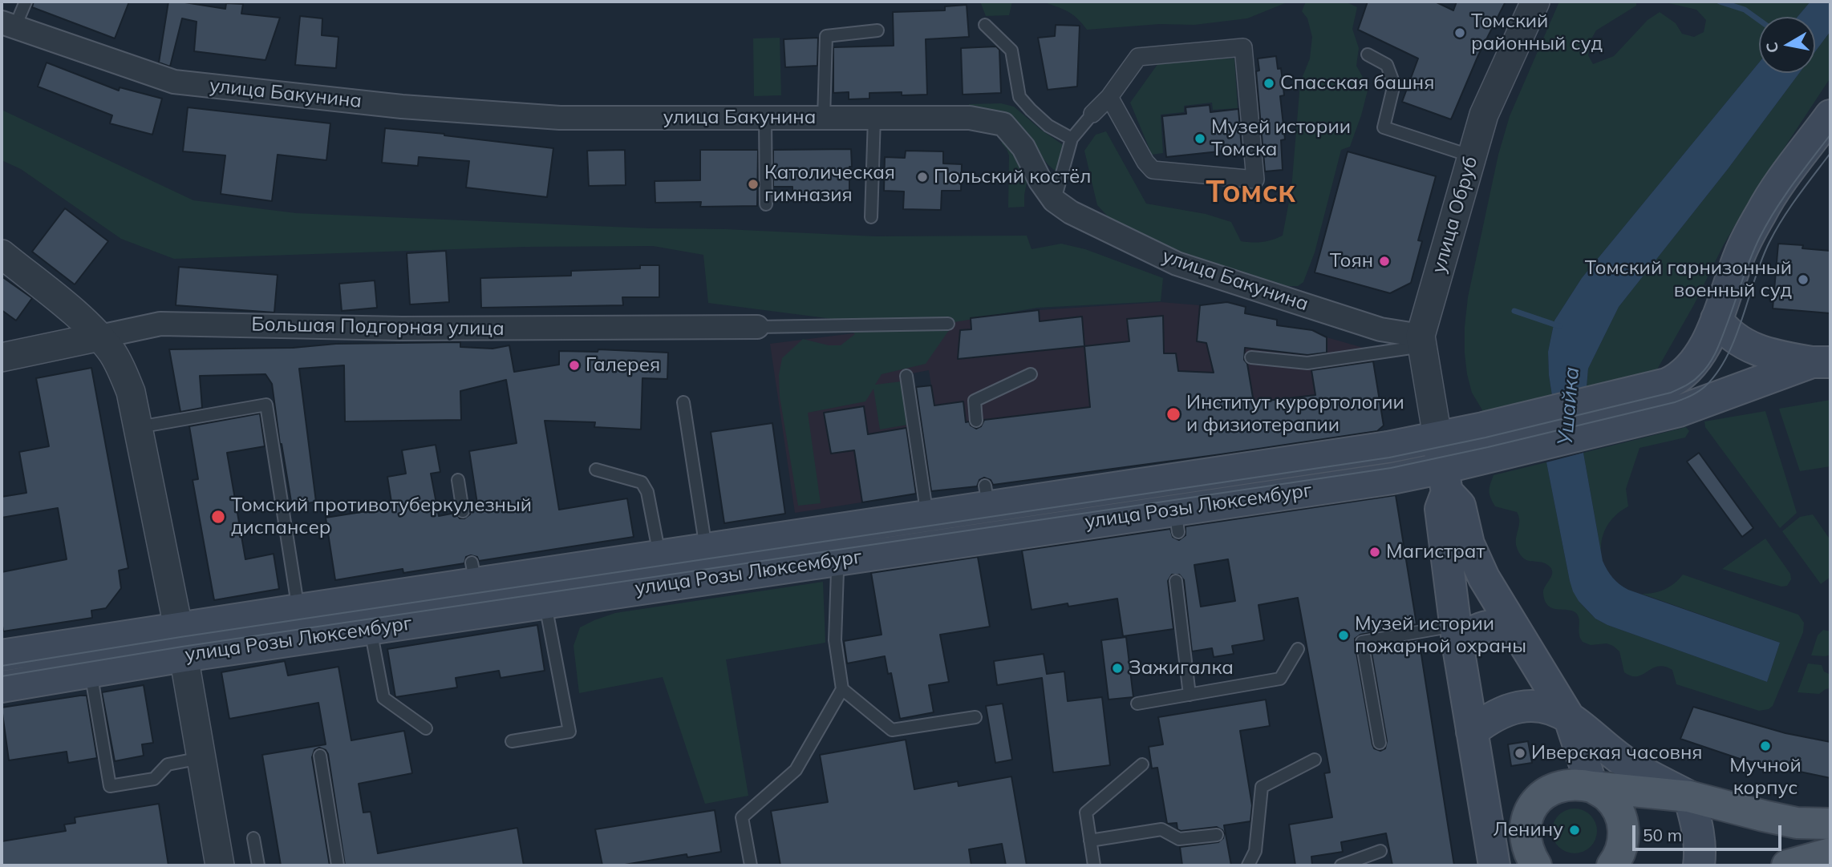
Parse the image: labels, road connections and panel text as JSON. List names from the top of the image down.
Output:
{
  "streets": {
    "main road": ["улица Розы Люксембург"],
    "street": ["улица Бакунина", "улица Обруб", "Большая Подгорная улица"]
  },
  "crossings": [
    ["улица Бакунина", "улица Обруб"],
    ["улица Обруб", "улица Розы Люксембург"]
  ],
  "districts": ["Томск"],
  "water": ["Ушайка"],
  "places": [
    "Томский районный суд",
    "Спасская башня",
    "Музей истории Томска",
    "Польский костёл",
    "Католическая гимназия",
    "Тоян",
    "Томский гарнизонный военный суд",
    "Галерея",
    "Институт курортологии и физиотерапии",
    "Томский противотуберкулезный диспансер",
    "Магистрат",
    "Музей истории пожарной охраны",
    "Зажигалка",
    "Мучной корпус",
    "Иверская часовня",
    "Ленину"
  ],
  "scale_bar": "50 m",
  "north": "left"
}
